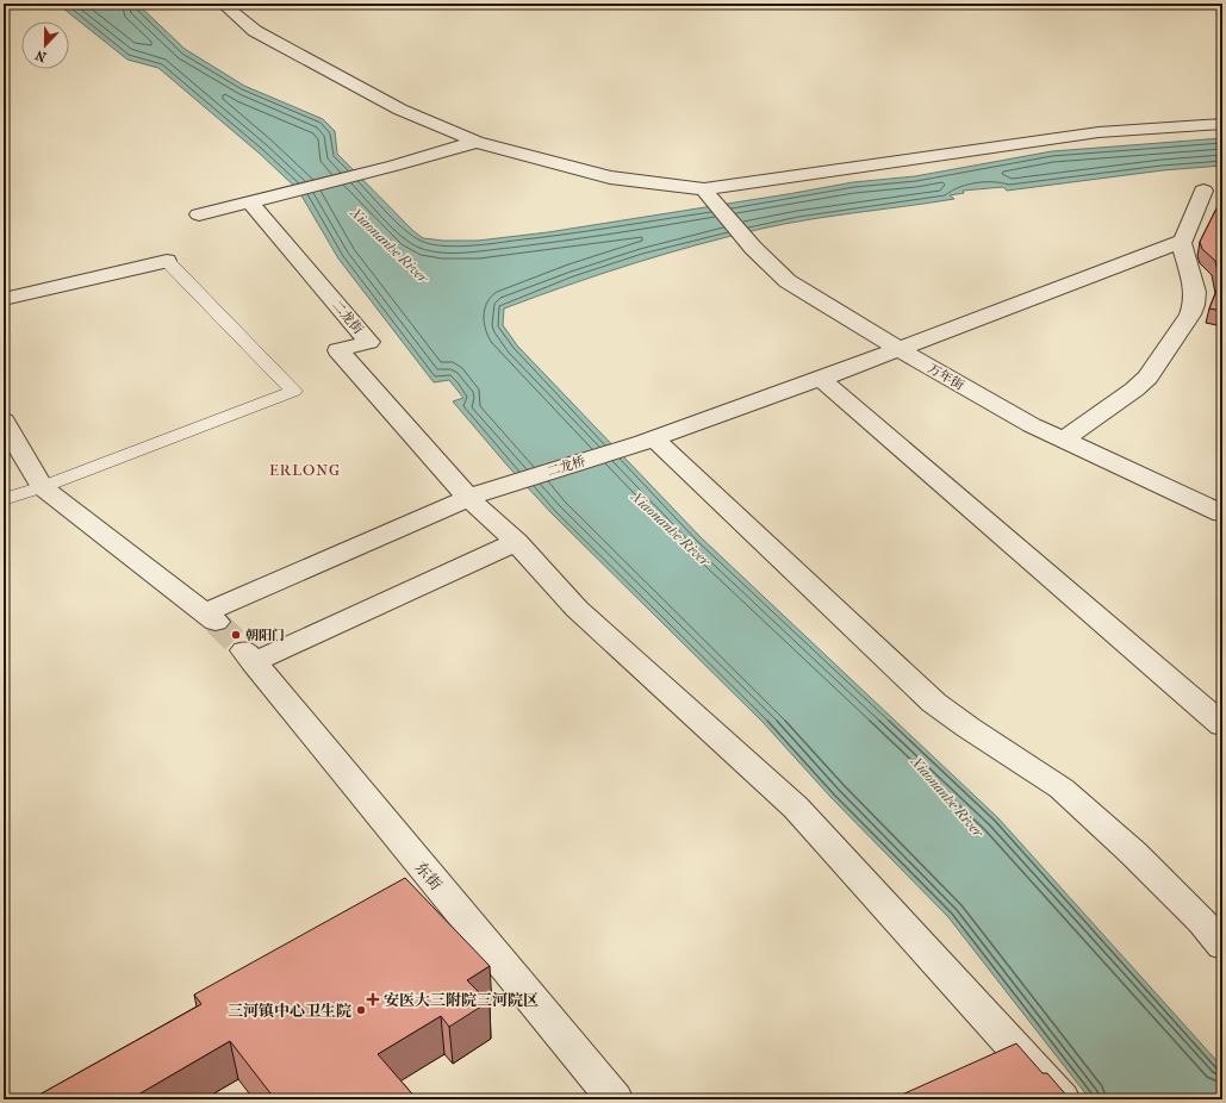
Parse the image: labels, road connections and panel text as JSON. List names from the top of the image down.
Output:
{
  "streets": {
    "street": [
      "二龙街",
      "万年街",
      "二龙桥",
      "东街"
    ]
  },
  "crossings": [
    ["二龙街", "二龙桥"],
    ["万年街", "二龙桥"]
  ],
  "districts": ["ERLONG"],
  "water": ["Xiaonanhe River"],
  "places": {
    "other": ["朝阳门", "三河镇中心卫生院"],
    "health": ["安医大三附院三河院区"]
  },
  "north": "bottom"
}
